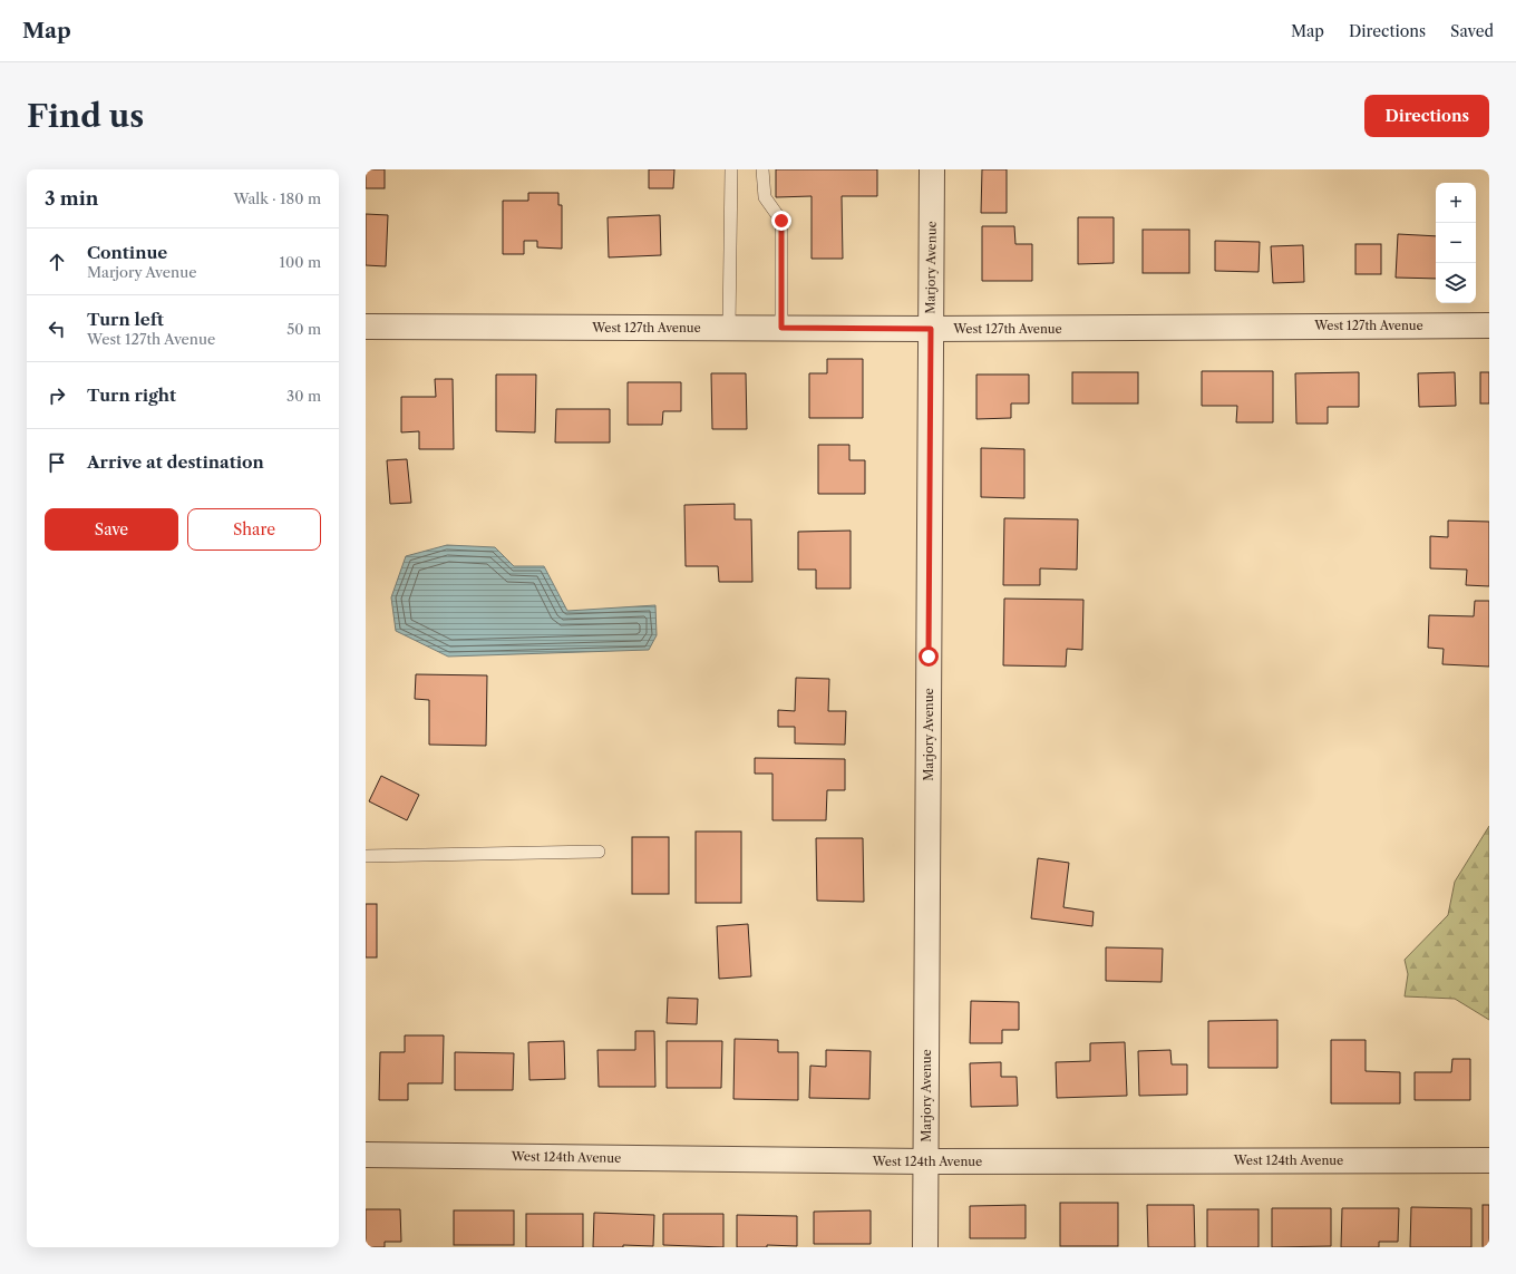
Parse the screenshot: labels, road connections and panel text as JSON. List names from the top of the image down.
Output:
{
  "streets": {
    "street": ["Marjory Avenue", "West 127th Avenue", "West 124th Avenue"]
  },
  "crossings": [
    ["Marjory Avenue", "West 127th Avenue"],
    ["Marjory Avenue", "West 124th Avenue"]
  ],
  "page": {
    "header": "Map",
    "nav": ["Map", "Directions", "Saved"],
    "buttons": [
      "Directions",
      ["Save", "Share"]
    ],
    "title": "Find us",
    "heading": ["3 min", "Walk · 180 m"],
    "map_buttons": ["+", "−"],
    "list": [
      ["Continue", "Marjory Avenue", "100 m"],
      ["Turn left", "West 127th Avenue", "50 m"],
      ["Turn right", "30 m"],
      "Arrive at destination"
    ]
  }
}
